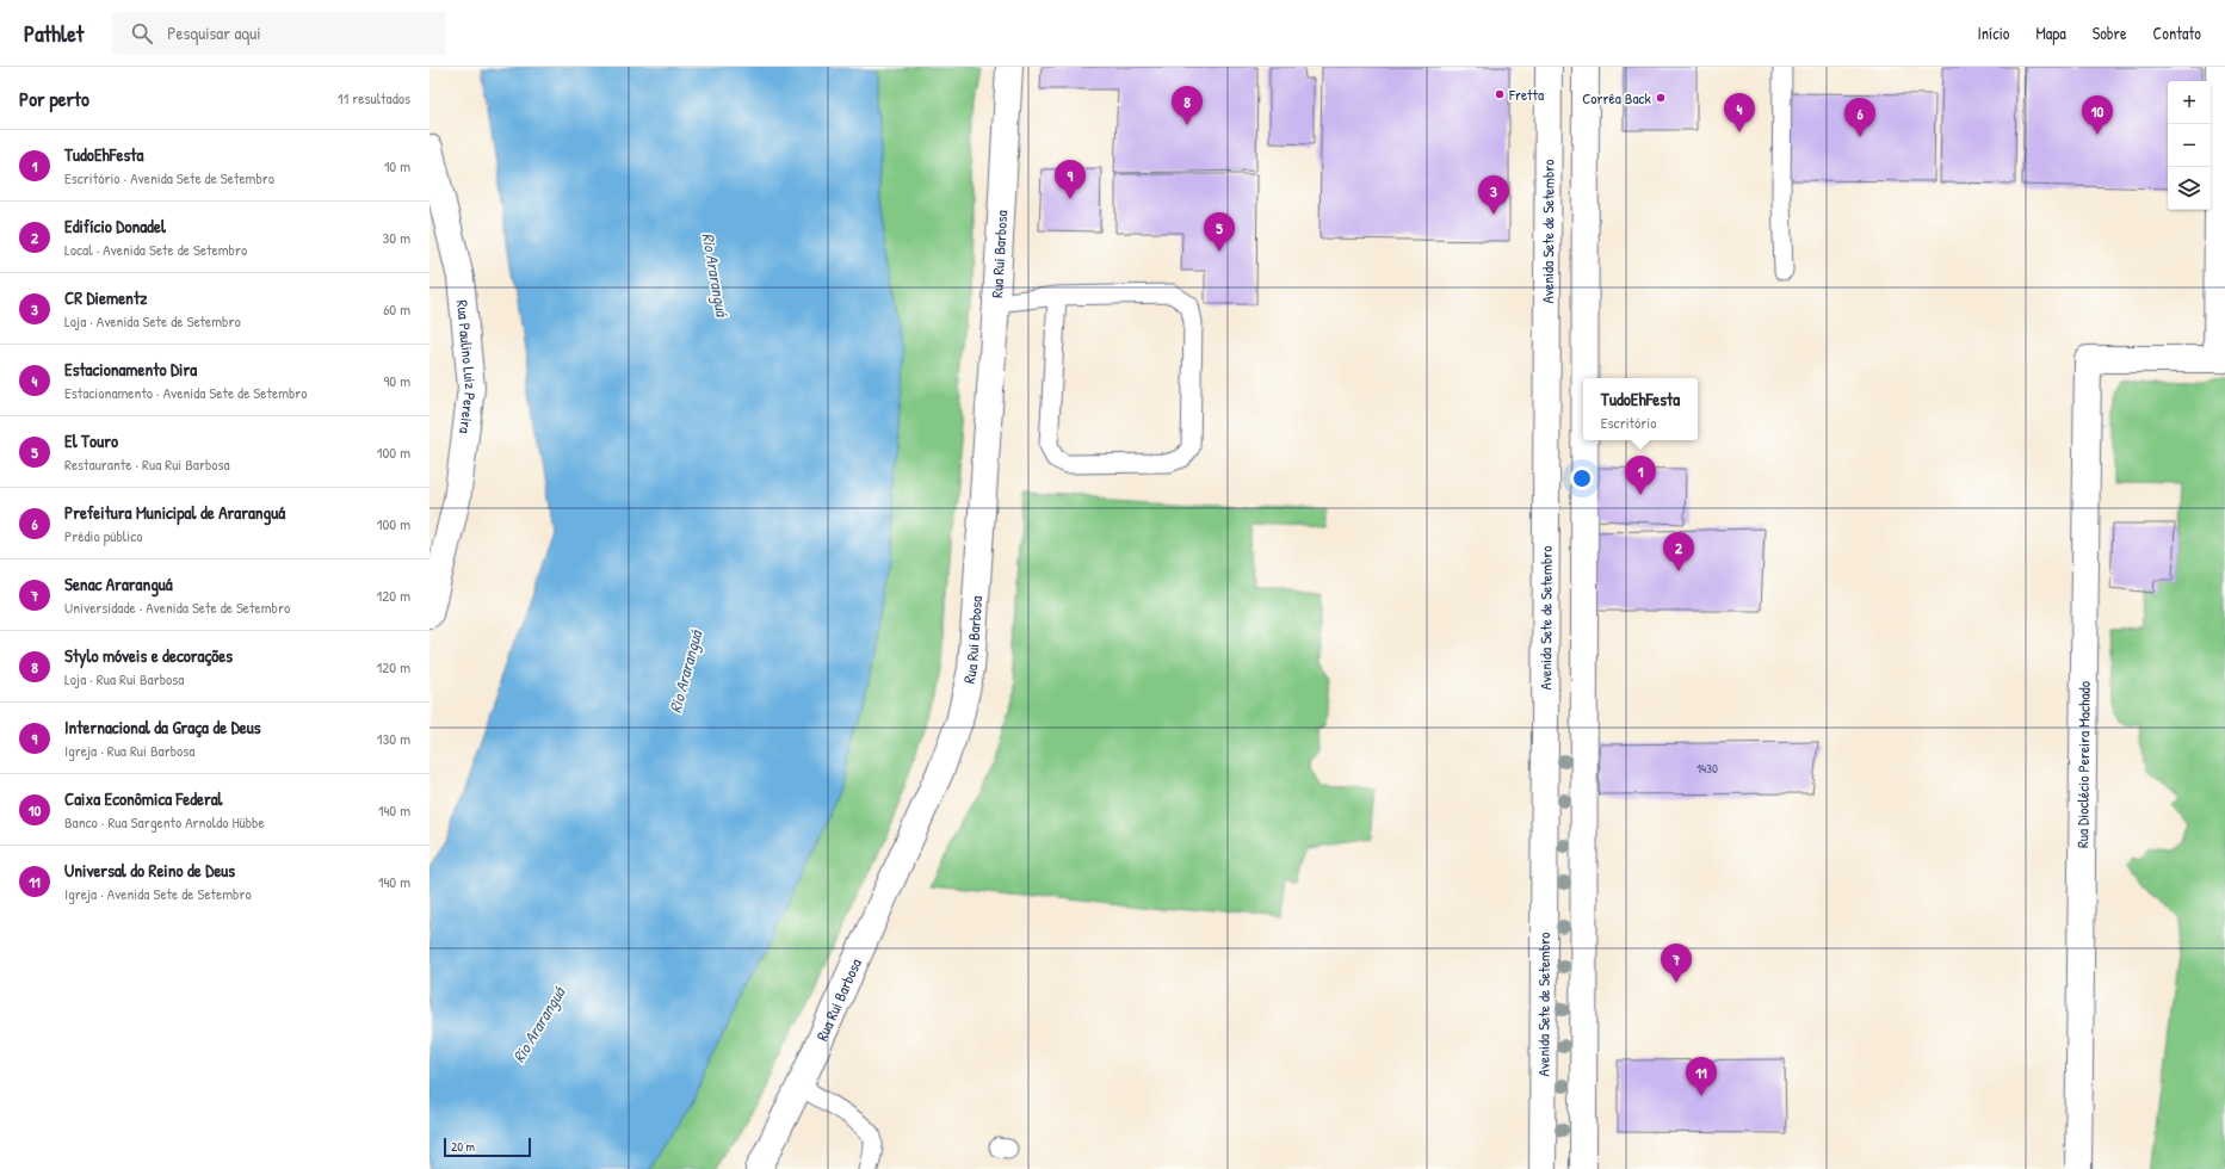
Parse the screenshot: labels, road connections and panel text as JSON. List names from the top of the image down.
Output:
{
  "streets": {
    "street": [
      "Avenida Sete de Setembro",
      "Rua Rui Barbosa",
      "Rua Paulino Luiz Pereira",
      "Rua Dioclécio Pereira Machado"
    ]
  },
  "water": ["Rio Araranguá"],
  "places": ["Fretta", "Corrêa Back"],
  "house_numbers": ["1430"],
  "scale_bar": "20 m",
  "page": {
    "header": "Pathlet",
    "search": "Pesquisar aqui",
    "nav": [
      "Início",
      "Mapa",
      "Sobre",
      "Contato"
    ],
    "heading": ["Por perto", "11 resultados"],
    "map_buttons": ["+", "−"],
    "pins": [
      "8",
      "4",
      "10",
      "6",
      "9",
      "3",
      "5",
      "1",
      "2",
      "7",
      "11"
    ],
    "list": [
      {
        "mark": "1",
        "name": "TudoEhFesta",
        "note": "Escritório · Avenida Sete de Setembro",
        "value": "10 m"
      },
      {
        "mark": "2",
        "name": "Edifício Donadel",
        "note": "Local · Avenida Sete de Setembro",
        "value": "30 m"
      },
      {
        "mark": "3",
        "name": "CR Diementz",
        "note": "Loja · Avenida Sete de Setembro",
        "value": "60 m"
      },
      {
        "mark": "4",
        "name": "Estacionamento Dira",
        "note": "Estacionamento · Avenida Sete de Setembro",
        "value": "90 m"
      },
      {
        "mark": "5",
        "name": "El Touro",
        "note": "Restaurante · Rua Rui Barbosa",
        "value": "100 m"
      },
      {
        "mark": "6",
        "name": "Prefeitura Municipal de Araranguá",
        "note": "Prédio público",
        "value": "100 m"
      },
      {
        "mark": "7",
        "name": "Senac Araranguá",
        "note": "Universidade · Avenida Sete de Setembro",
        "value": "120 m"
      },
      {
        "mark": "8",
        "name": "Stylo móveis e decorações",
        "note": "Loja · Rua Rui Barbosa",
        "value": "120 m"
      },
      {
        "mark": "9",
        "name": "Internacional da Graça de Deus",
        "note": "Igreja · Rua Rui Barbosa",
        "value": "130 m"
      },
      {
        "mark": "10",
        "name": "Caixa Econômica Federal",
        "note": "Banco · Rua Sargento Arnoldo Hübbe",
        "value": "140 m"
      },
      {
        "mark": "11",
        "name": "Universal do Reino de Deus",
        "note": "Igreja · Avenida Sete de Setembro",
        "value": "140 m"
      }
    ],
    "popup": ["TudoEhFesta", "Escritório"],
    "scale": "20 m"
  }
}
